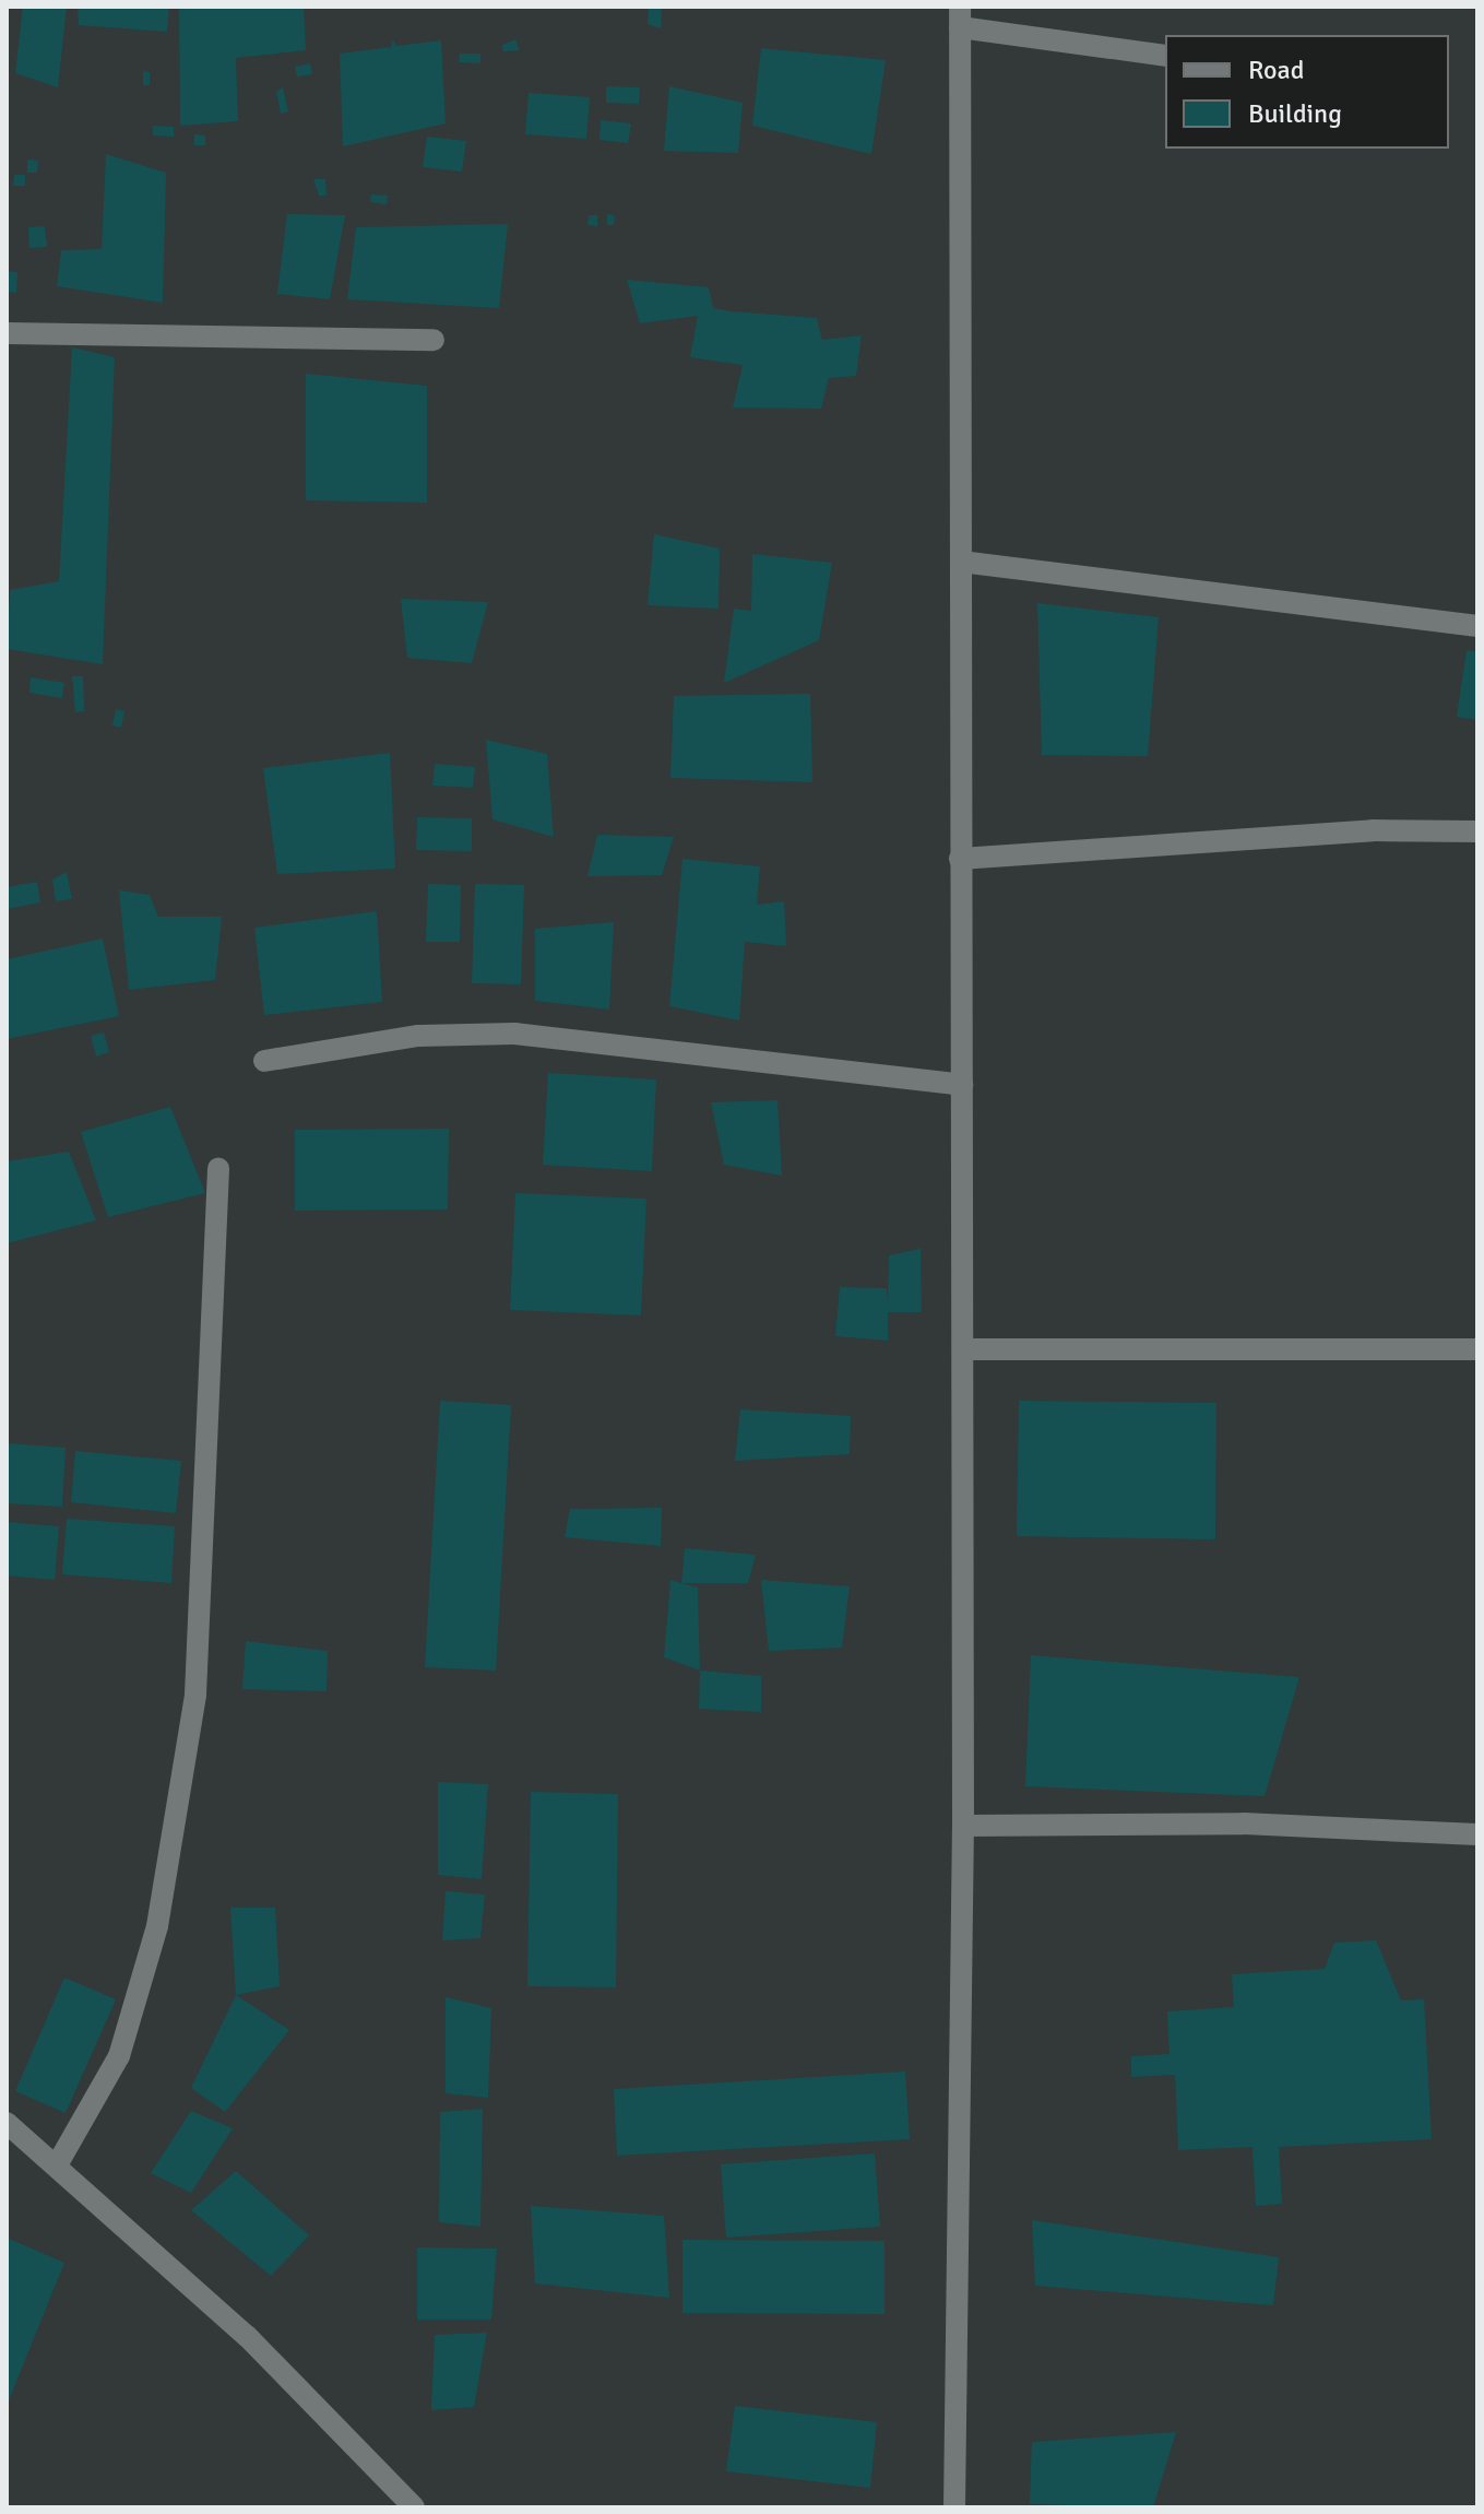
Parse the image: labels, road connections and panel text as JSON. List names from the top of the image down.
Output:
{
  "legend": ["Road", "Building"]
}
